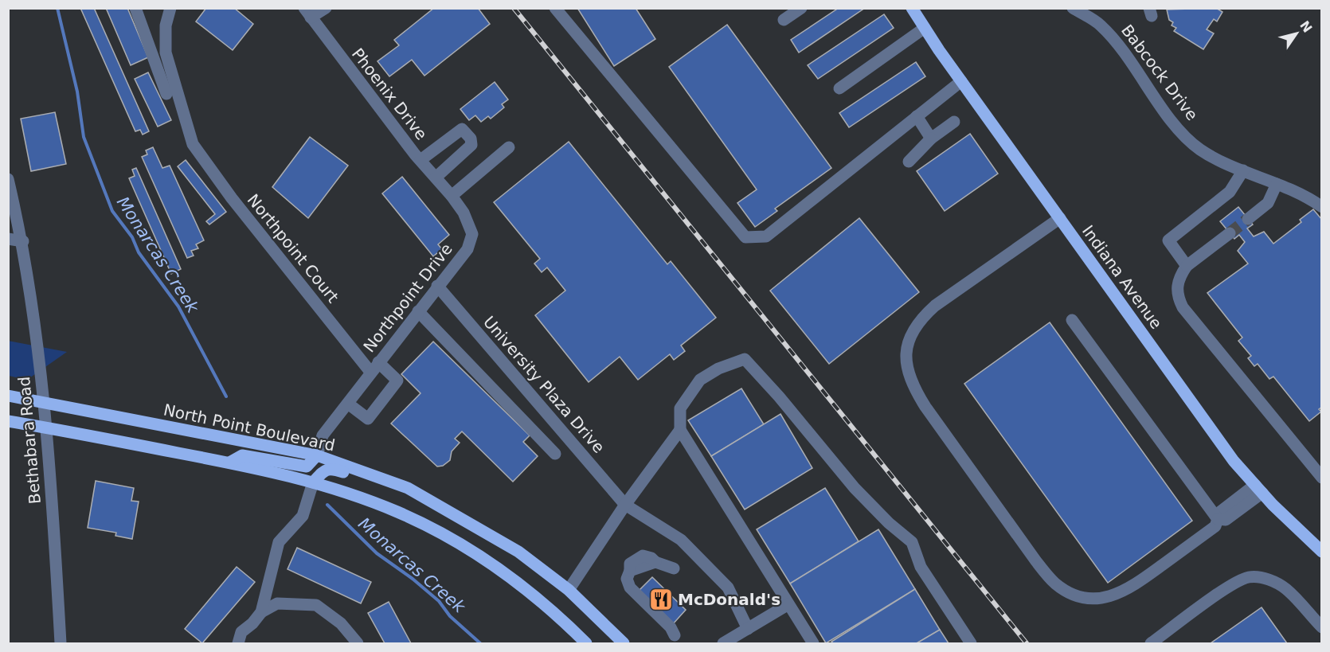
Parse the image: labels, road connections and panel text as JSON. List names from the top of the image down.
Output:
{
  "streets": {
    "main road": ["Indiana Avenue", "North Point Boulevard"],
    "street": [
      "Babcock Drive",
      "Phoenix Drive",
      "Northpoint Court",
      "Northpoint Drive",
      "University Plaza Drive",
      "Bethabara Road"
    ]
  },
  "crossings": [
    ["Phoenix Drive", "Northpoint Drive"],
    ["Northpoint Court", "Northpoint Drive"],
    ["Northpoint Drive", "University Plaza Drive"],
    ["Northpoint Drive", "North Point Boulevard"],
    ["North Point Boulevard", "Bethabara Road"]
  ],
  "water": ["Monarcas Creek"],
  "places": {
    "restaurant": ["McDonald's"]
  },
  "north": "top right"
}
